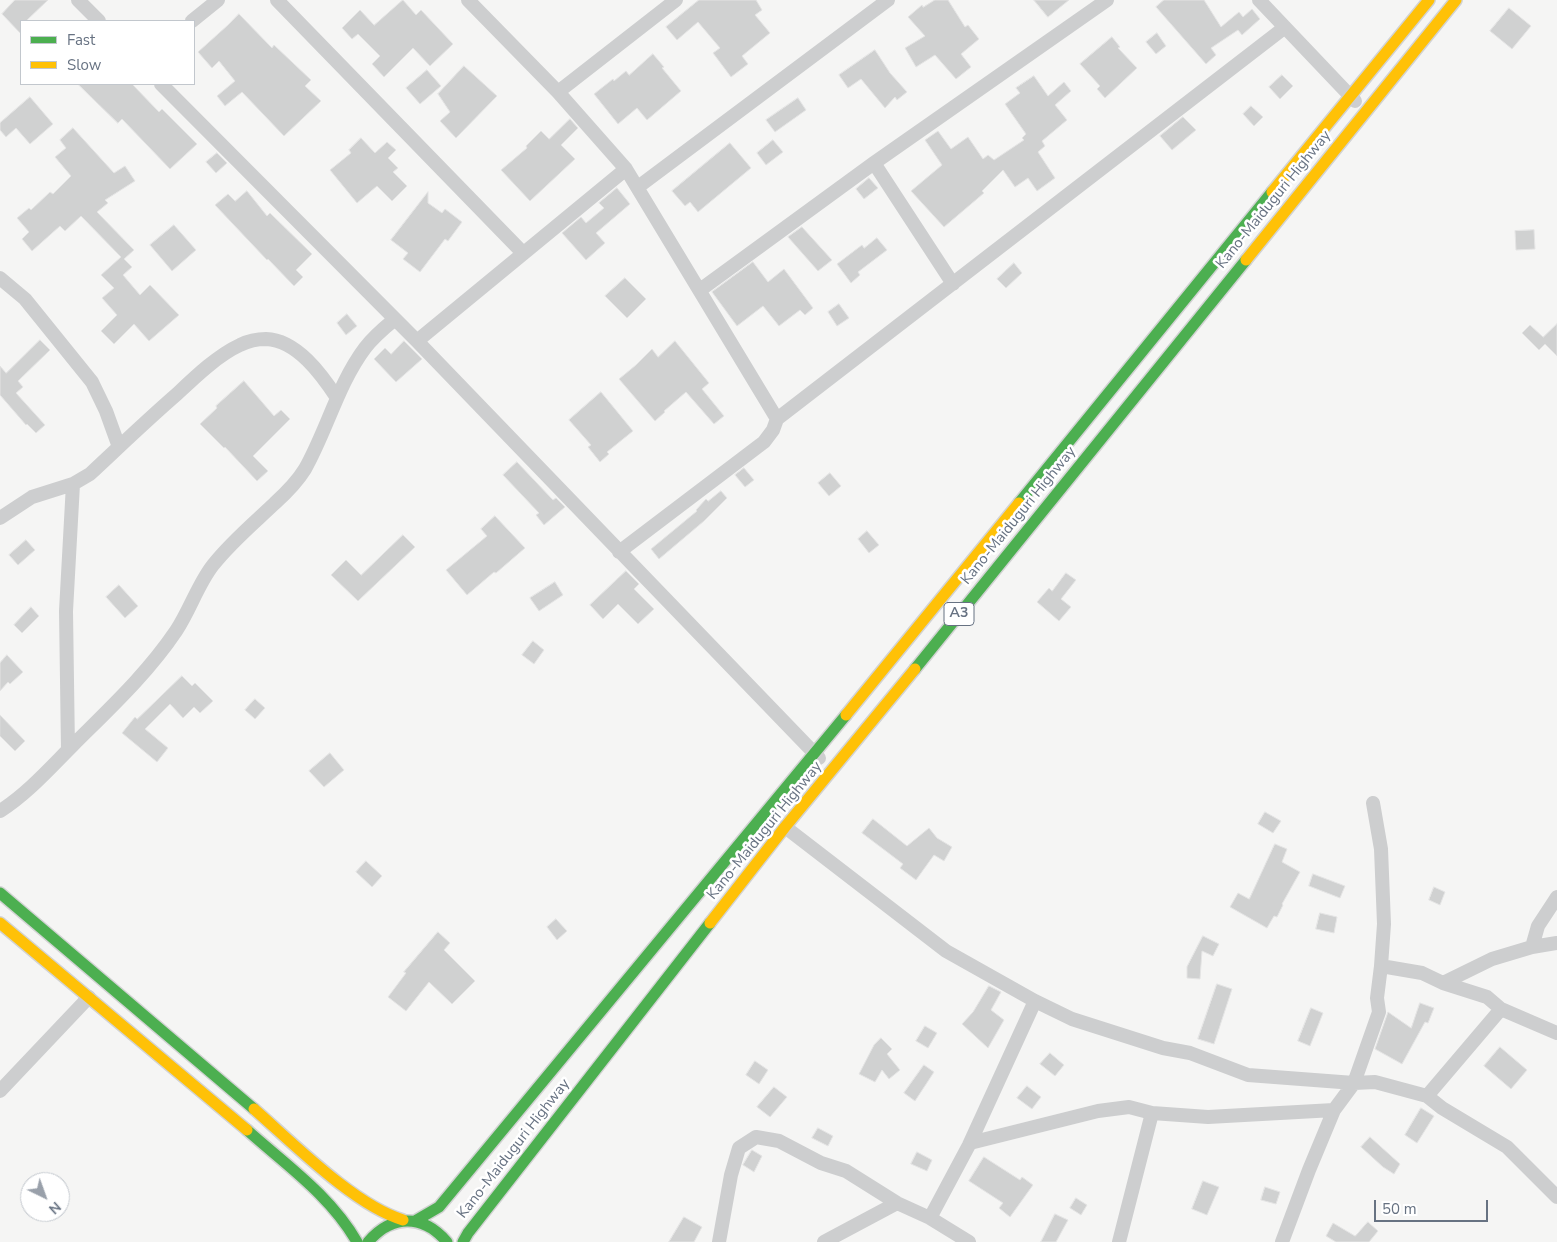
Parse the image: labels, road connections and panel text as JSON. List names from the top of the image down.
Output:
{
  "streets": {
    "main road": ["Kano-Maiduguri Highway", "A3"]
  },
  "legend": ["Fast", "Slow"],
  "scale_bar": "50 m",
  "north": "bottom right"
}
